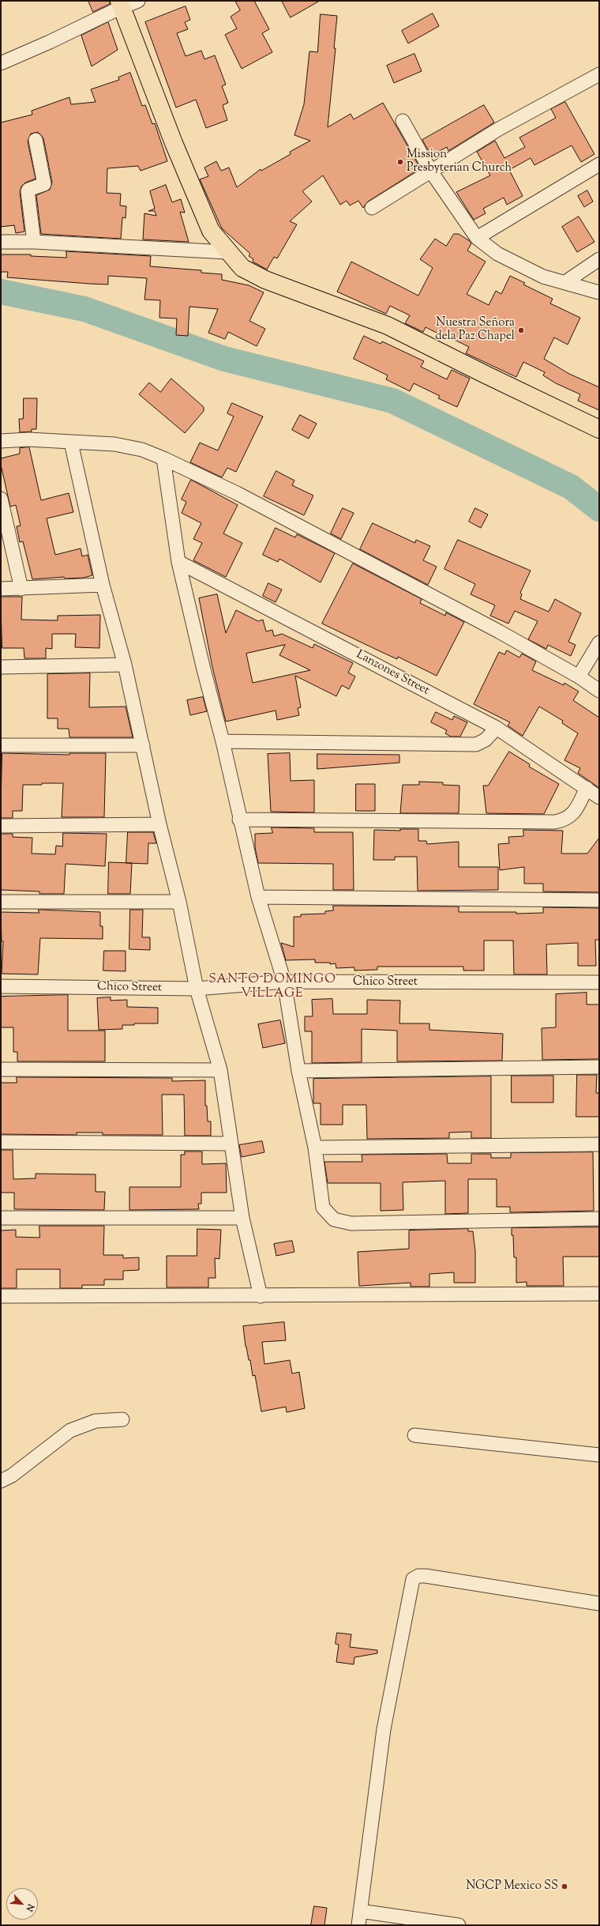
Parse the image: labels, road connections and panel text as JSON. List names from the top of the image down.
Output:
{
  "streets": {
    "street": ["Lanzones Street", "Chico Street"]
  },
  "districts": ["SANTO DOMINGO VILLAGE"],
  "places": ["Mission Presbyterian Church", "Nuestra Señora dela Paz Chapel", "NGCP Mexico SS"],
  "north": "bottom right"
}
